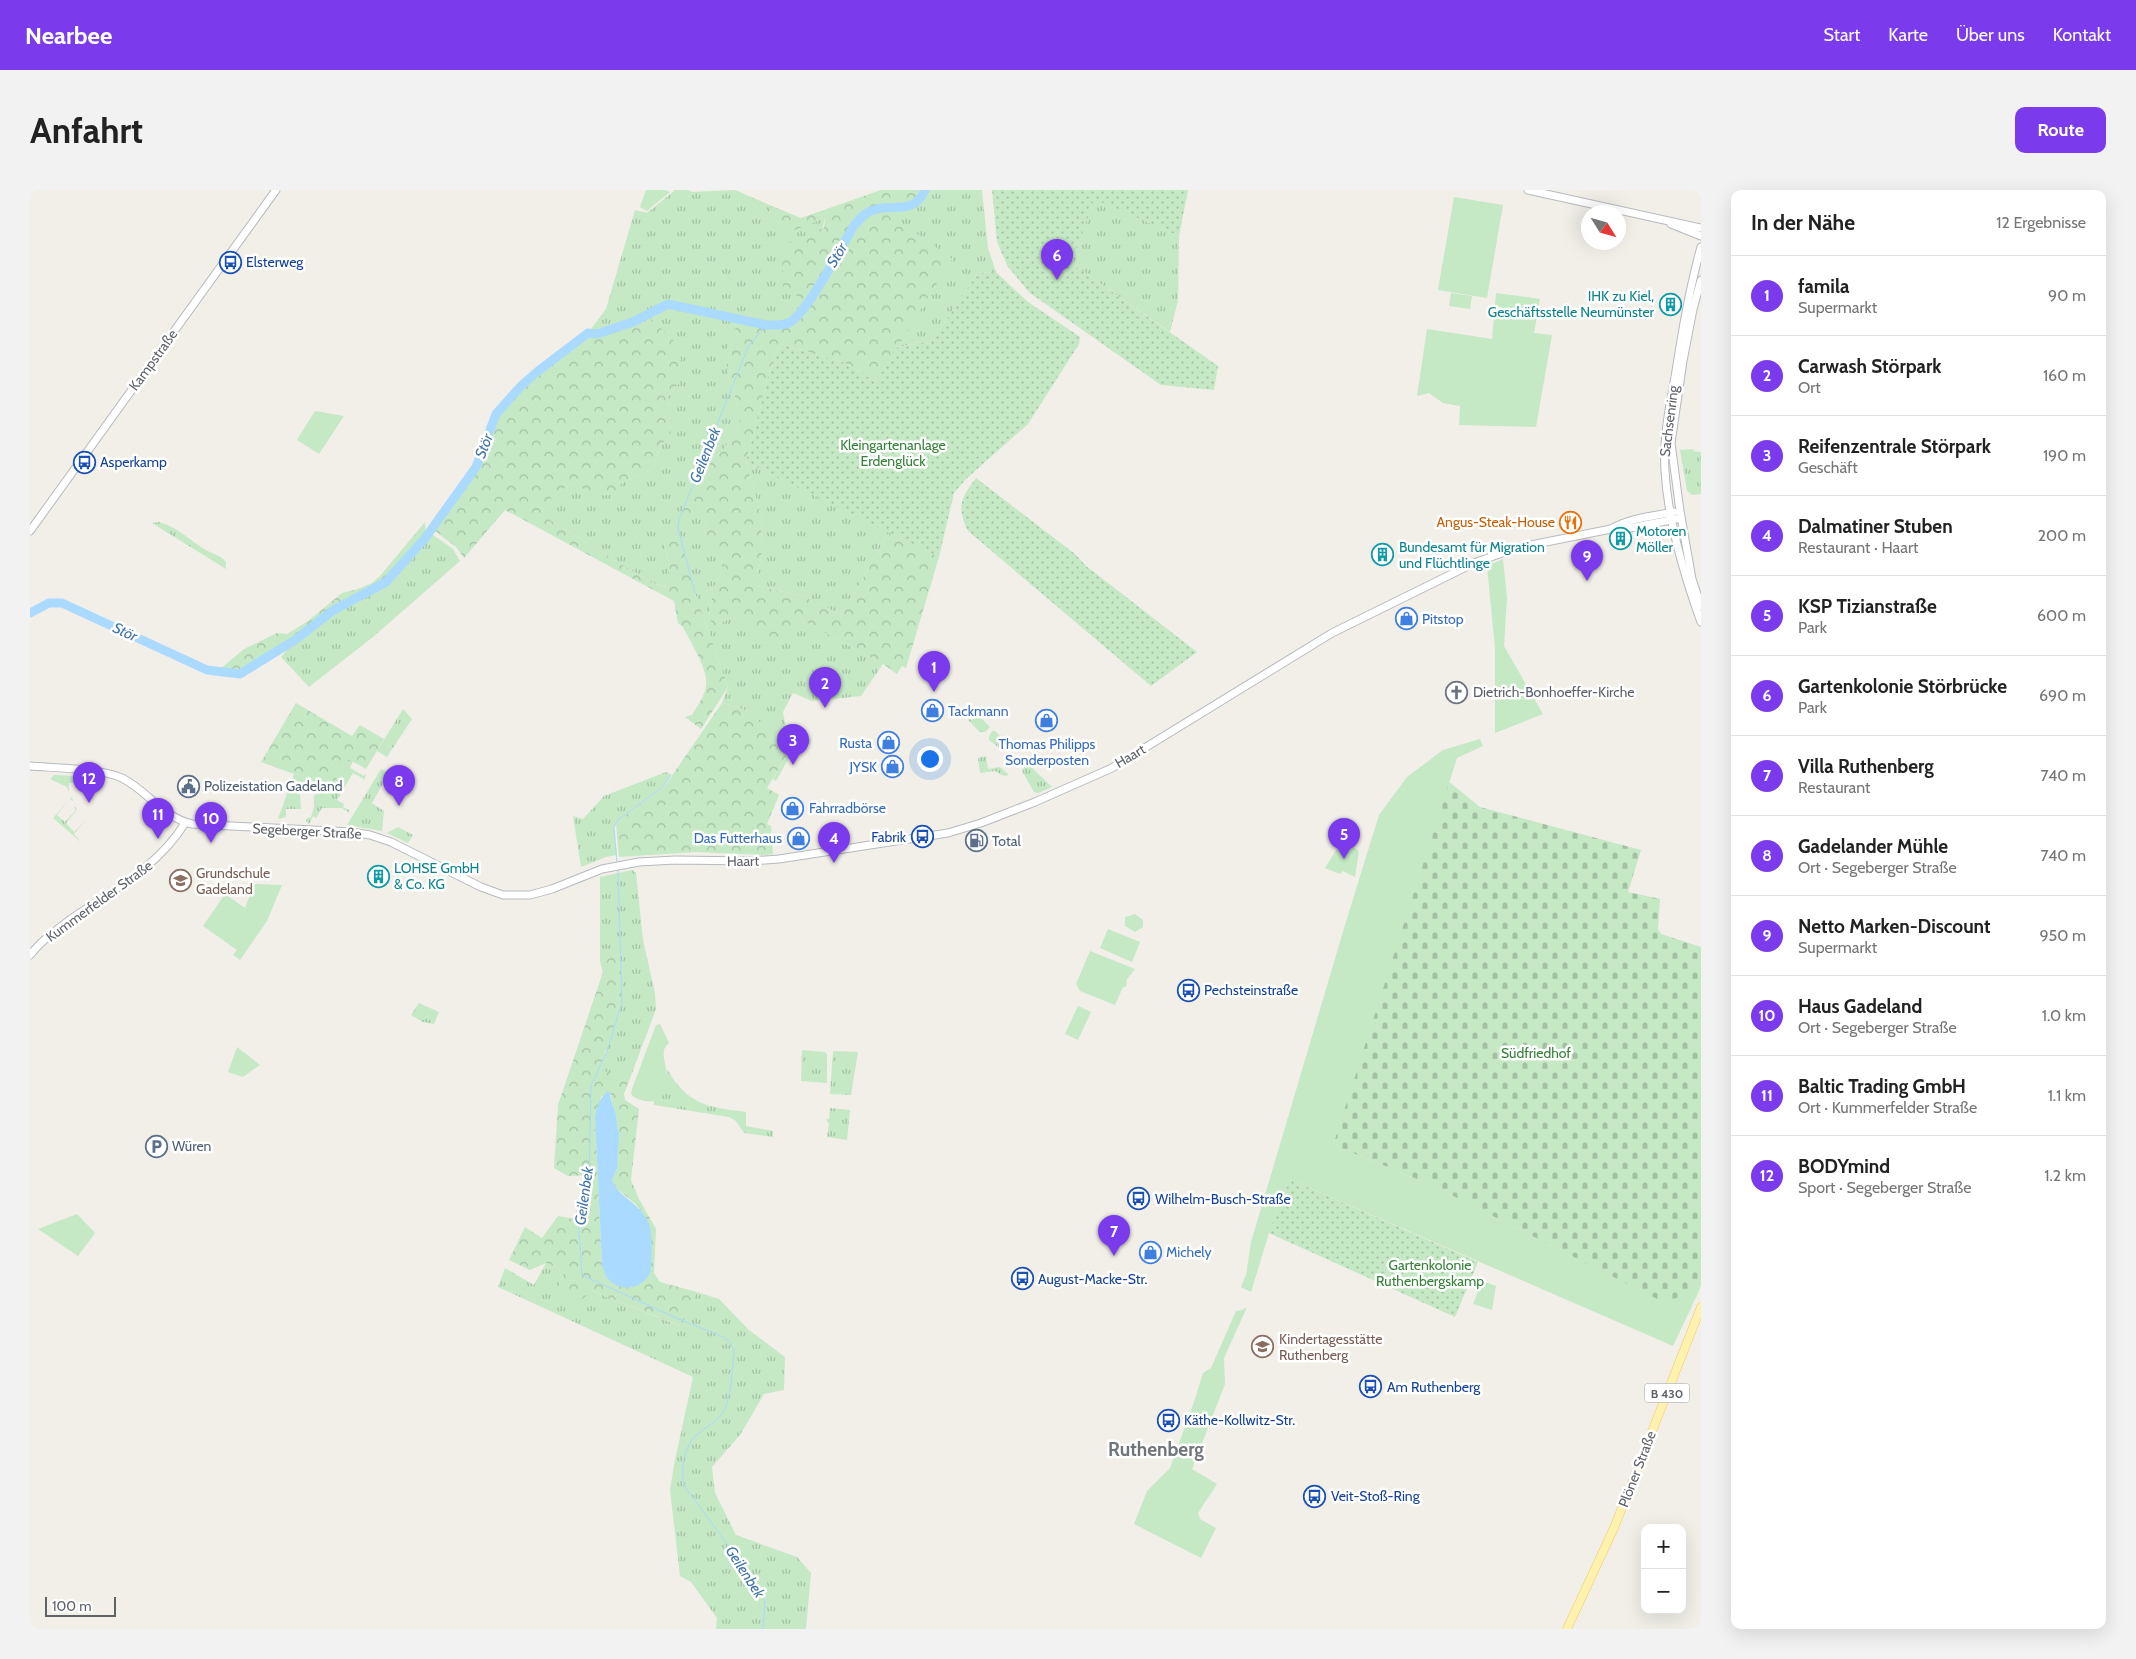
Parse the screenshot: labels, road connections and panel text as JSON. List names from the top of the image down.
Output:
{
  "streets": {
    "main road": [
      "Kampstraße",
      "Sachsenring",
      "Haart",
      "Segeberger Straße",
      "Kummerfelder Straße",
      "B 430",
      "Plöner Straße"
    ]
  },
  "crossings": [
    ["Sachsenring", "Haart"],
    ["Haart", "Segeberger Straße"],
    ["Segeberger Straße", "Kummerfelder Straße"]
  ],
  "districts": ["Ruthenberg"],
  "water": ["Stör", "Geilenbek"],
  "parks": ["Kleingartenanlage Erdenglück", "Südfriedhof", "Gartenkolonie Ruthenbergskamp"],
  "places": {
    "bus stop": [
      "Elsterweg",
      "Asperkamp",
      "Fabrik",
      "Pechsteinstraße",
      "Wilhelm-Busch-Straße",
      "August-Macke-Str.",
      "Am Ruthenberg",
      "Käthe-Kollwitz-Str.",
      "Veit-Stoß-Ring"
    ],
    "building": [
      "IHK zu Kiel, Geschäftsstelle Neumünster",
      "Motoren Möller",
      "Bundesamt für Migration und Flüchtlinge",
      "LOHSE GmbH & Co. KG"
    ],
    "restaurant": ["Angus-Steak-House"],
    "shop": [
      "Pitstop",
      "Tackmann",
      "Thomas Philipps Sonderposten",
      "Rusta",
      "JYSK",
      "Fahrradbörse",
      "Das Futterhaus",
      "Michely"
    ],
    "church": ["Dietrich-Bonhoeffer-Kirche"],
    "public building": ["Polizeistation Gadeland"],
    "fuel station": ["Total"],
    "school or university": ["Grundschule Gadeland", "Kindertagesstätte Ruthenberg"],
    "parking": ["Würen"]
  },
  "scale_bar": "100 m",
  "north": "bottom right",
  "page": {
    "header": "Nearbee",
    "nav": [
      "Start",
      "Karte",
      "Über uns",
      "Kontakt"
    ],
    "buttons": "Route",
    "title": "Anfahrt",
    "heading": ["In der Nähe", "12 Ergebnisse"],
    "pins": [
      "6",
      "9",
      "1",
      "2",
      "3",
      "12",
      "8",
      "11",
      "10",
      "5",
      "4",
      "7"
    ],
    "list": [
      {
        "mark": "1",
        "name": "famila",
        "note": "Supermarkt",
        "value": "90 m"
      },
      {
        "mark": "2",
        "name": "Carwash Störpark",
        "note": "Ort",
        "value": "160 m"
      },
      {
        "mark": "3",
        "name": "Reifenzentrale Störpark",
        "note": "Geschäft",
        "value": "190 m"
      },
      {
        "mark": "4",
        "name": "Dalmatiner Stuben",
        "note": "Restaurant · Haart",
        "value": "200 m"
      },
      {
        "mark": "5",
        "name": "KSP Tizianstraße",
        "note": "Park",
        "value": "600 m"
      },
      {
        "mark": "6",
        "name": "Gartenkolonie Störbrücke",
        "note": "Park",
        "value": "690 m"
      },
      {
        "mark": "7",
        "name": "Villa Ruthenberg",
        "note": "Restaurant",
        "value": "740 m"
      },
      {
        "mark": "8",
        "name": "Gadelander Mühle",
        "note": "Ort · Segeberger Straße",
        "value": "740 m"
      },
      {
        "mark": "9",
        "name": "Netto Marken-Discount",
        "note": "Supermarkt",
        "value": "950 m"
      },
      {
        "mark": "10",
        "name": "Haus Gadeland",
        "note": "Ort · Segeberger Straße",
        "value": "1.0 km"
      },
      {
        "mark": "11",
        "name": "Baltic Trading GmbH",
        "note": "Ort · Kummerfelder Straße",
        "value": "1.1 km"
      },
      {
        "mark": "12",
        "name": "BODYmind",
        "note": "Sport · Segeberger Straße",
        "value": "1.2 km"
      }
    ],
    "map_buttons": ["+", "−"],
    "scale": "100 m"
  }
}
